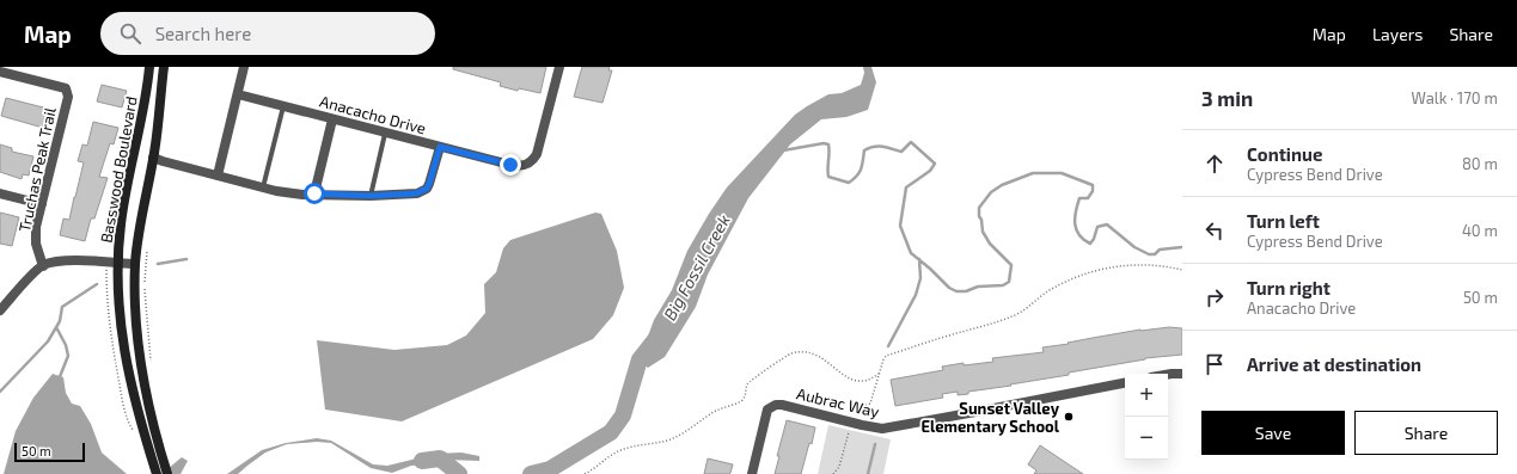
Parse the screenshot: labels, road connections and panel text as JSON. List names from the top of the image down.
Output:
{
  "streets": {
    "main road": ["Basswood Boulevard"],
    "street": ["Anacacho Drive", "Truchas Peak Trail", "Aubrac Way"]
  },
  "water": ["Big Fossil Creek"],
  "places": ["Sunset Valley Elementary School"],
  "scale_bar": "50 m",
  "page": {
    "header": "Map",
    "search": "Search here",
    "nav": ["Map", "Layers", "Share"],
    "heading": ["3 min", "Walk · 170 m"],
    "list": [
      ["Continue", "Cypress Bend Drive", "80 m"],
      ["Turn left", "Cypress Bend Drive", "40 m"],
      ["Turn right", "Anacacho Drive", "50 m"],
      "Arrive at destination"
    ],
    "map_buttons": ["+", "−"],
    "buttons": ["Save", "Share"],
    "scale": "50 m"
  }
}
